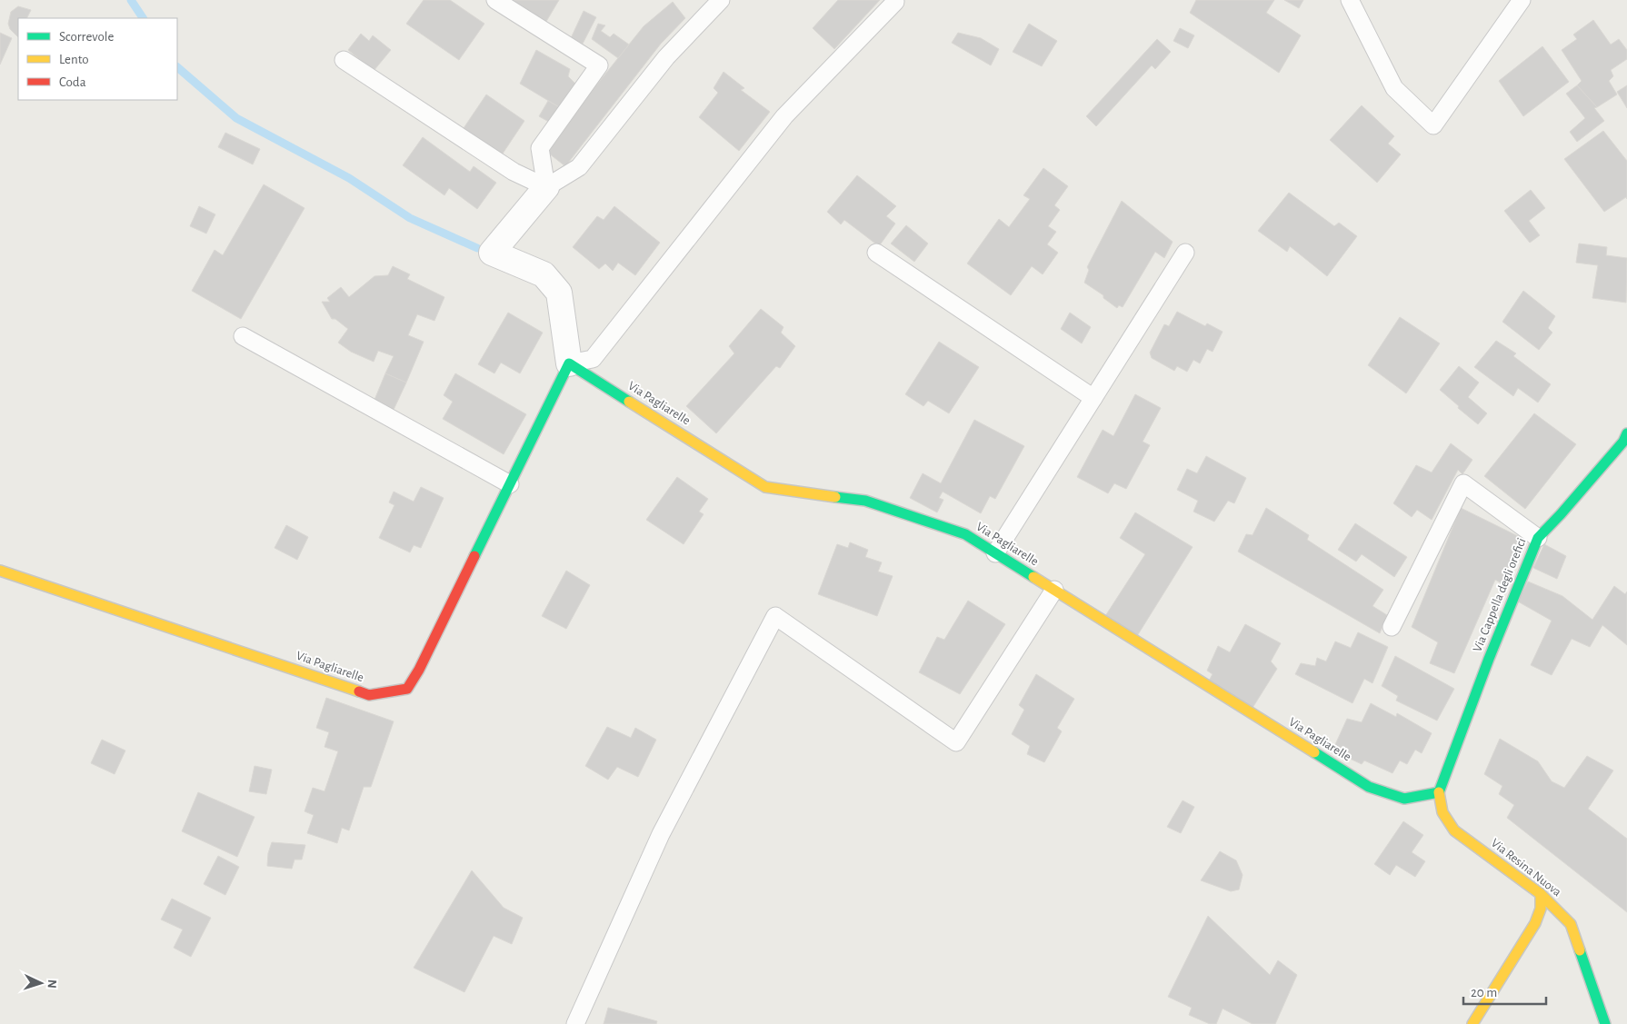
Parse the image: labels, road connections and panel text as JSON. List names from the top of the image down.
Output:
{
  "streets": {
    "street": ["Via Pagliarelle", "Via Cappella degli orefici", "Via Resina Nuova"]
  },
  "crossings": [
    ["Via Pagliarelle", "Via Cappella degli orefici"],
    ["Via Pagliarelle", "Via Resina Nuova"],
    ["Via Cappella degli orefici", "Via Resina Nuova"]
  ],
  "legend": ["Scorrevole", "Lento", "Coda"],
  "scale_bar": "20 m",
  "north": "right"
}
